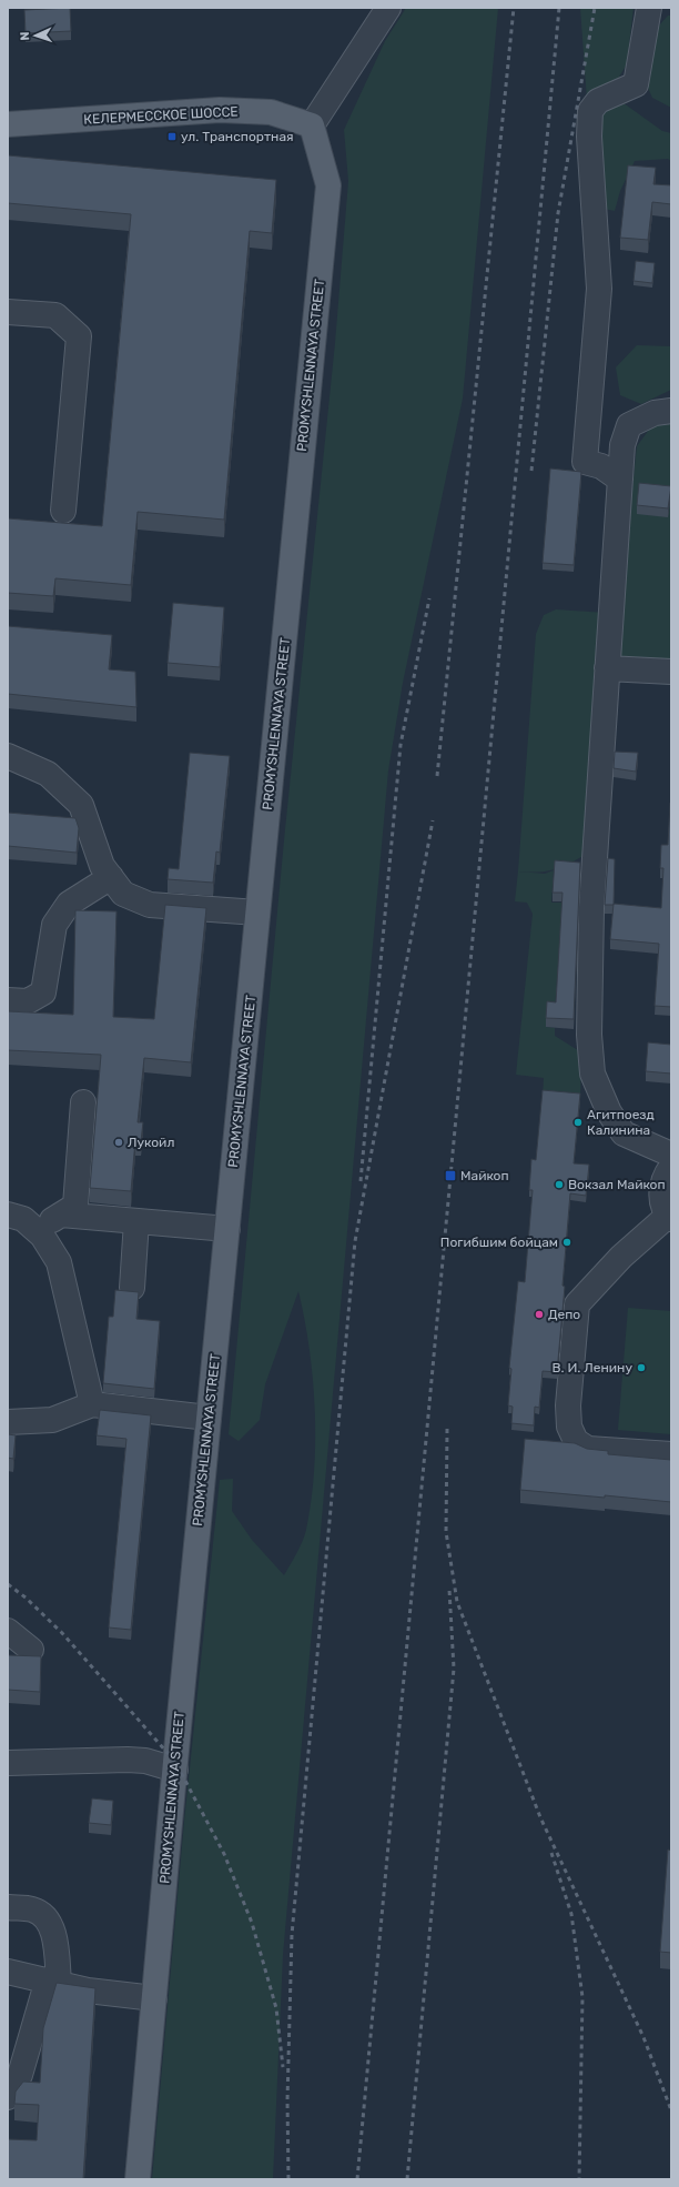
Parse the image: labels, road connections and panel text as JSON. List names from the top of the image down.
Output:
{
  "streets": {
    "main road": ["КЕЛЕРМЕССКОЕ ШОССЕ", "PROMYSHLENNAYA STREET"]
  },
  "crossings": [
    ["КЕЛЕРМЕССКОЕ ШОССЕ", "PROMYSHLENNAYA STREET"]
  ],
  "places": {
    "transit": ["ул. Транспортная", "Майкоп"],
    "other": [
      "Агитпоезд Калинина",
      "Лукойл",
      "Вокзал Майкоп",
      "Погибшим бойцам",
      "Депо",
      "В. И. Ленину"
    ]
  },
  "north": "left"
}
